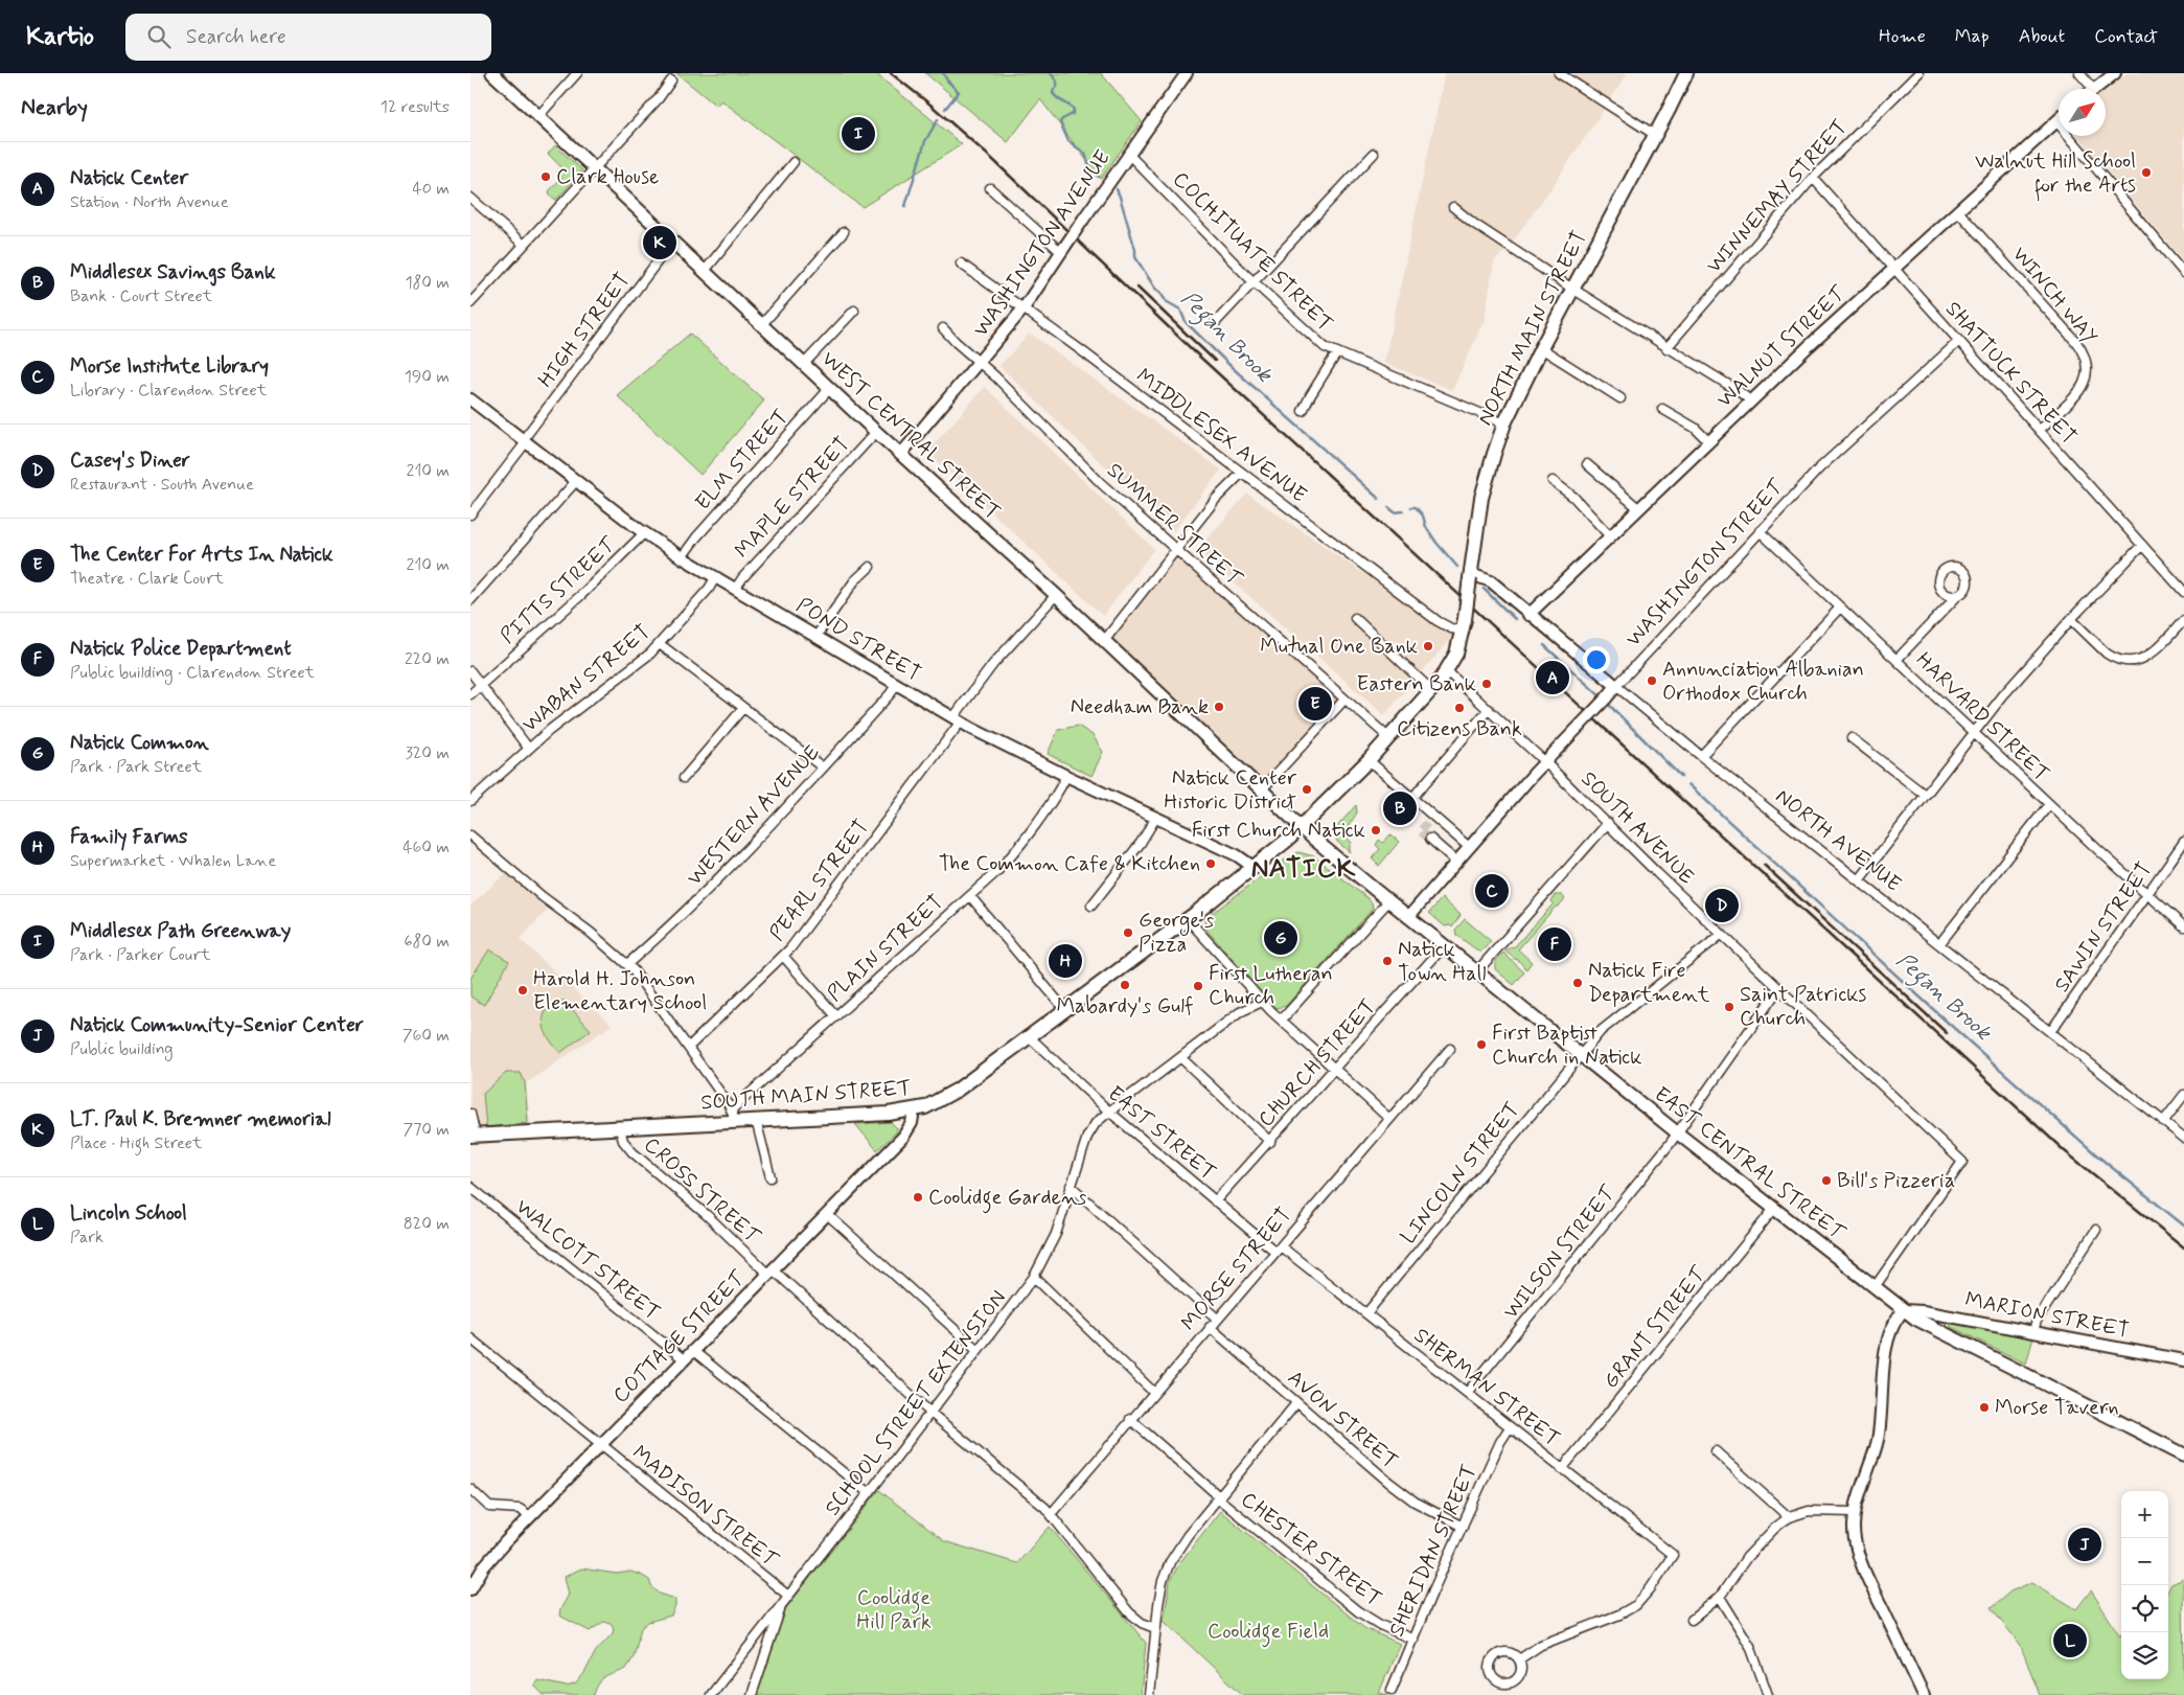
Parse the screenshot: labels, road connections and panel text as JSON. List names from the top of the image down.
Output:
{
  "streets": {
    "main road": [
      "NORTH MAIN STREET",
      "WEST CENTRAL STREET",
      "SOUTH MAIN STREET",
      "EAST CENTRAL STREET"
    ],
    "street": [
      "WINNEMAY STREET",
      "WASHINGTON AVENUE",
      "COCHITUATE STREET",
      "WINCH WAY",
      "HIGH STREET",
      "WALNUT STREET",
      "SHATTUCK STREET",
      "MIDDLESEX AVENUE",
      "ELM STREET",
      "MAPLE STREET",
      "SUMMER STREET",
      "WASHINGTON STREET",
      "PITTS STREET",
      "POND STREET",
      "WABAN STREET",
      "HARVARD STREET",
      "WESTERN AVENUE",
      "SOUTH AVENUE",
      "NORTH AVENUE",
      "PEARL STREET",
      "SAWIN STREET",
      "PLAIN STREET",
      "CHURCH STREET",
      "EAST STREET",
      "LINCOLN STREET",
      "CROSS STREET",
      "WILSON STREET",
      "WALCOTT STREET",
      "MORSE STREET",
      "MARION STREET",
      "GRANT STREET",
      "COTTAGE STREET",
      "SHERMAN STREET",
      "SCHOOL STREET EXTENSION",
      "AVON STREET",
      "MADISON STREET",
      "CHESTER STREET",
      "SHERIDAN STREET"
    ]
  },
  "crossings": [
    ["WINNEMAY STREET", "SHATTUCK STREET"],
    ["WASHINGTON AVENUE", "COCHITUATE STREET"],
    ["WASHINGTON AVENUE", "WEST CENTRAL STREET"],
    ["WASHINGTON AVENUE", "MIDDLESEX AVENUE"],
    ["WASHINGTON AVENUE", "SUMMER STREET"],
    ["COCHITUATE STREET", "NORTH MAIN STREET"],
    ["WINCH WAY", "WALNUT STREET"],
    ["WINCH WAY", "SHATTUCK STREET"],
    ["NORTH MAIN STREET", "MIDDLESEX AVENUE"],
    ["NORTH MAIN STREET", "SUMMER STREET"],
    ["NORTH MAIN STREET", "SOUTH AVENUE"],
    ["NORTH MAIN STREET", "NORTH AVENUE"],
    ["NORTH MAIN STREET", "SOUTH MAIN STREET"],
    ["HIGH STREET", "WEST CENTRAL STREET"],
    ["HIGH STREET", "POND STREET"],
    ["WALNUT STREET", "SHATTUCK STREET"],
    ["WALNUT STREET", "NORTH AVENUE"],
    ["SHATTUCK STREET", "WASHINGTON STREET"],
    ["WEST CENTRAL STREET", "ELM STREET"],
    ["WEST CENTRAL STREET", "MAPLE STREET"],
    ["WEST CENTRAL STREET", "PEARL STREET"],
    ["WEST CENTRAL STREET", "SOUTH MAIN STREET"],
    ["WEST CENTRAL STREET", "EAST CENTRAL STREET"],
    ["ELM STREET", "POND STREET"],
    ["MAPLE STREET", "POND STREET"],
    ["SUMMER STREET", "SOUTH MAIN STREET"],
    ["WASHINGTON STREET", "HARVARD STREET"],
    ["WASHINGTON STREET", "SOUTH AVENUE"],
    ["WASHINGTON STREET", "NORTH AVENUE"],
    ["WASHINGTON STREET", "EAST CENTRAL STREET"],
    ["PITTS STREET", "POND STREET"],
    ["POND STREET", "WABAN STREET"],
    ["POND STREET", "WESTERN AVENUE"],
    ["POND STREET", "PEARL STREET"],
    ["POND STREET", "PLAIN STREET"],
    ["POND STREET", "SOUTH MAIN STREET"],
    ["HARVARD STREET", "SAWIN STREET"],
    ["SOUTH AVENUE", "EAST CENTRAL STREET"],
    ["SOUTH AVENUE", "LINCOLN STREET"],
    ["SOUTH AVENUE", "WILSON STREET"],
    ["NORTH AVENUE", "SAWIN STREET"],
    ["PLAIN STREET", "SOUTH MAIN STREET"],
    ["CHURCH STREET", "EAST STREET"],
    ["CHURCH STREET", "EAST CENTRAL STREET"],
    ["SOUTH MAIN STREET", "EAST STREET"],
    ["SOUTH MAIN STREET", "EAST CENTRAL STREET"],
    ["SOUTH MAIN STREET", "CROSS STREET"],
    ["SOUTH MAIN STREET", "COTTAGE STREET"],
    ["EAST STREET", "MORSE STREET"],
    ["EAST STREET", "SHERMAN STREET"],
    ["EAST STREET", "SCHOOL STREET EXTENSION"],
    ["EAST CENTRAL STREET", "LINCOLN STREET"],
    ["EAST CENTRAL STREET", "WILSON STREET"],
    ["EAST CENTRAL STREET", "MARION STREET"],
    ["EAST CENTRAL STREET", "GRANT STREET"],
    ["LINCOLN STREET", "SHERMAN STREET"],
    ["CROSS STREET", "MORSE STREET"],
    ["CROSS STREET", "COTTAGE STREET"],
    ["CROSS STREET", "SCHOOL STREET EXTENSION"],
    ["WILSON STREET", "SHERMAN STREET"],
    ["WALCOTT STREET", "COTTAGE STREET"],
    ["MORSE STREET", "SHERMAN STREET"],
    ["MORSE STREET", "AVON STREET"],
    ["MORSE STREET", "CHESTER STREET"],
    ["GRANT STREET", "SHERMAN STREET"],
    ["COTTAGE STREET", "MADISON STREET"],
    ["SHERMAN STREET", "SHERIDAN STREET"],
    ["SCHOOL STREET EXTENSION", "MADISON STREET"],
    ["AVON STREET", "SHERIDAN STREET"],
    ["CHESTER STREET", "SHERIDAN STREET"]
  ],
  "districts": ["NATICK"],
  "water": ["Pegan Brook"],
  "parks": ["Coolidge Hill Park", "Coolidge Field"],
  "places": [
    "Walnut Hill School for the Arts",
    "Clark House",
    "Mutual One Bank",
    "Annunciation Albanian Orthodox Church",
    "Eastern Bank",
    "Needham Bank",
    "Citizens Bank",
    "Natick Center Historic District",
    "First Church Natick",
    "The Common Cafe & Kitchen",
    "George's Pizza",
    "Natick Town Hall",
    "Natick Fire Department",
    "Mabardy's Gulf",
    "First Lutheran Church",
    "Harold H. Johnson Elementary School",
    "Saint Patricks Church",
    "First Baptist Church in Natick",
    "Bill's Pizzeria",
    "Coolidge Gardens",
    "Morse Tavern"
  ],
  "north": "top right",
  "page": {
    "header": "Kartio",
    "search": "Search here",
    "nav": [
      "Home",
      "Map",
      "About",
      "Contact"
    ],
    "heading": ["Nearby", "12 results"],
    "pins": [
      "I",
      "K",
      "A",
      "E",
      "B",
      "C",
      "D",
      "G",
      "F",
      "H",
      "J",
      "L"
    ],
    "list": [
      {
        "mark": "A",
        "name": "Natick Center",
        "note": "Station · North Avenue",
        "value": "40 m"
      },
      {
        "mark": "B",
        "name": "Middlesex Savings Bank",
        "note": "Bank · Court Street",
        "value": "180 m"
      },
      {
        "mark": "C",
        "name": "Morse Institute Library",
        "note": "Library · Clarendon Street",
        "value": "190 m"
      },
      {
        "mark": "D",
        "name": "Casey's Diner",
        "note": "Restaurant · South Avenue",
        "value": "210 m"
      },
      {
        "mark": "E",
        "name": "The Center For Arts In Natick",
        "note": "Theatre · Clark Court",
        "value": "210 m"
      },
      {
        "mark": "F",
        "name": "Natick Police Department",
        "note": "Public building · Clarendon Street",
        "value": "220 m"
      },
      {
        "mark": "G",
        "name": "Natick Common",
        "note": "Park · Park Street",
        "value": "320 m"
      },
      {
        "mark": "H",
        "name": "Family Farms",
        "note": "Supermarket · Whalen Lane",
        "value": "460 m"
      },
      {
        "mark": "I",
        "name": "Middlesex Path Greenway",
        "note": "Park · Parker Court",
        "value": "680 m"
      },
      {
        "mark": "J",
        "name": "Natick Community-Senior Center",
        "note": "Public building",
        "value": "760 m"
      },
      {
        "mark": "K",
        "name": "LT. Paul K. Bremner memorial",
        "note": "Place · High Street",
        "value": "770 m"
      },
      {
        "mark": "L",
        "name": "Lincoln School",
        "note": "Park",
        "value": "820 m"
      }
    ],
    "map_buttons": ["+", "−"]
  }
}
